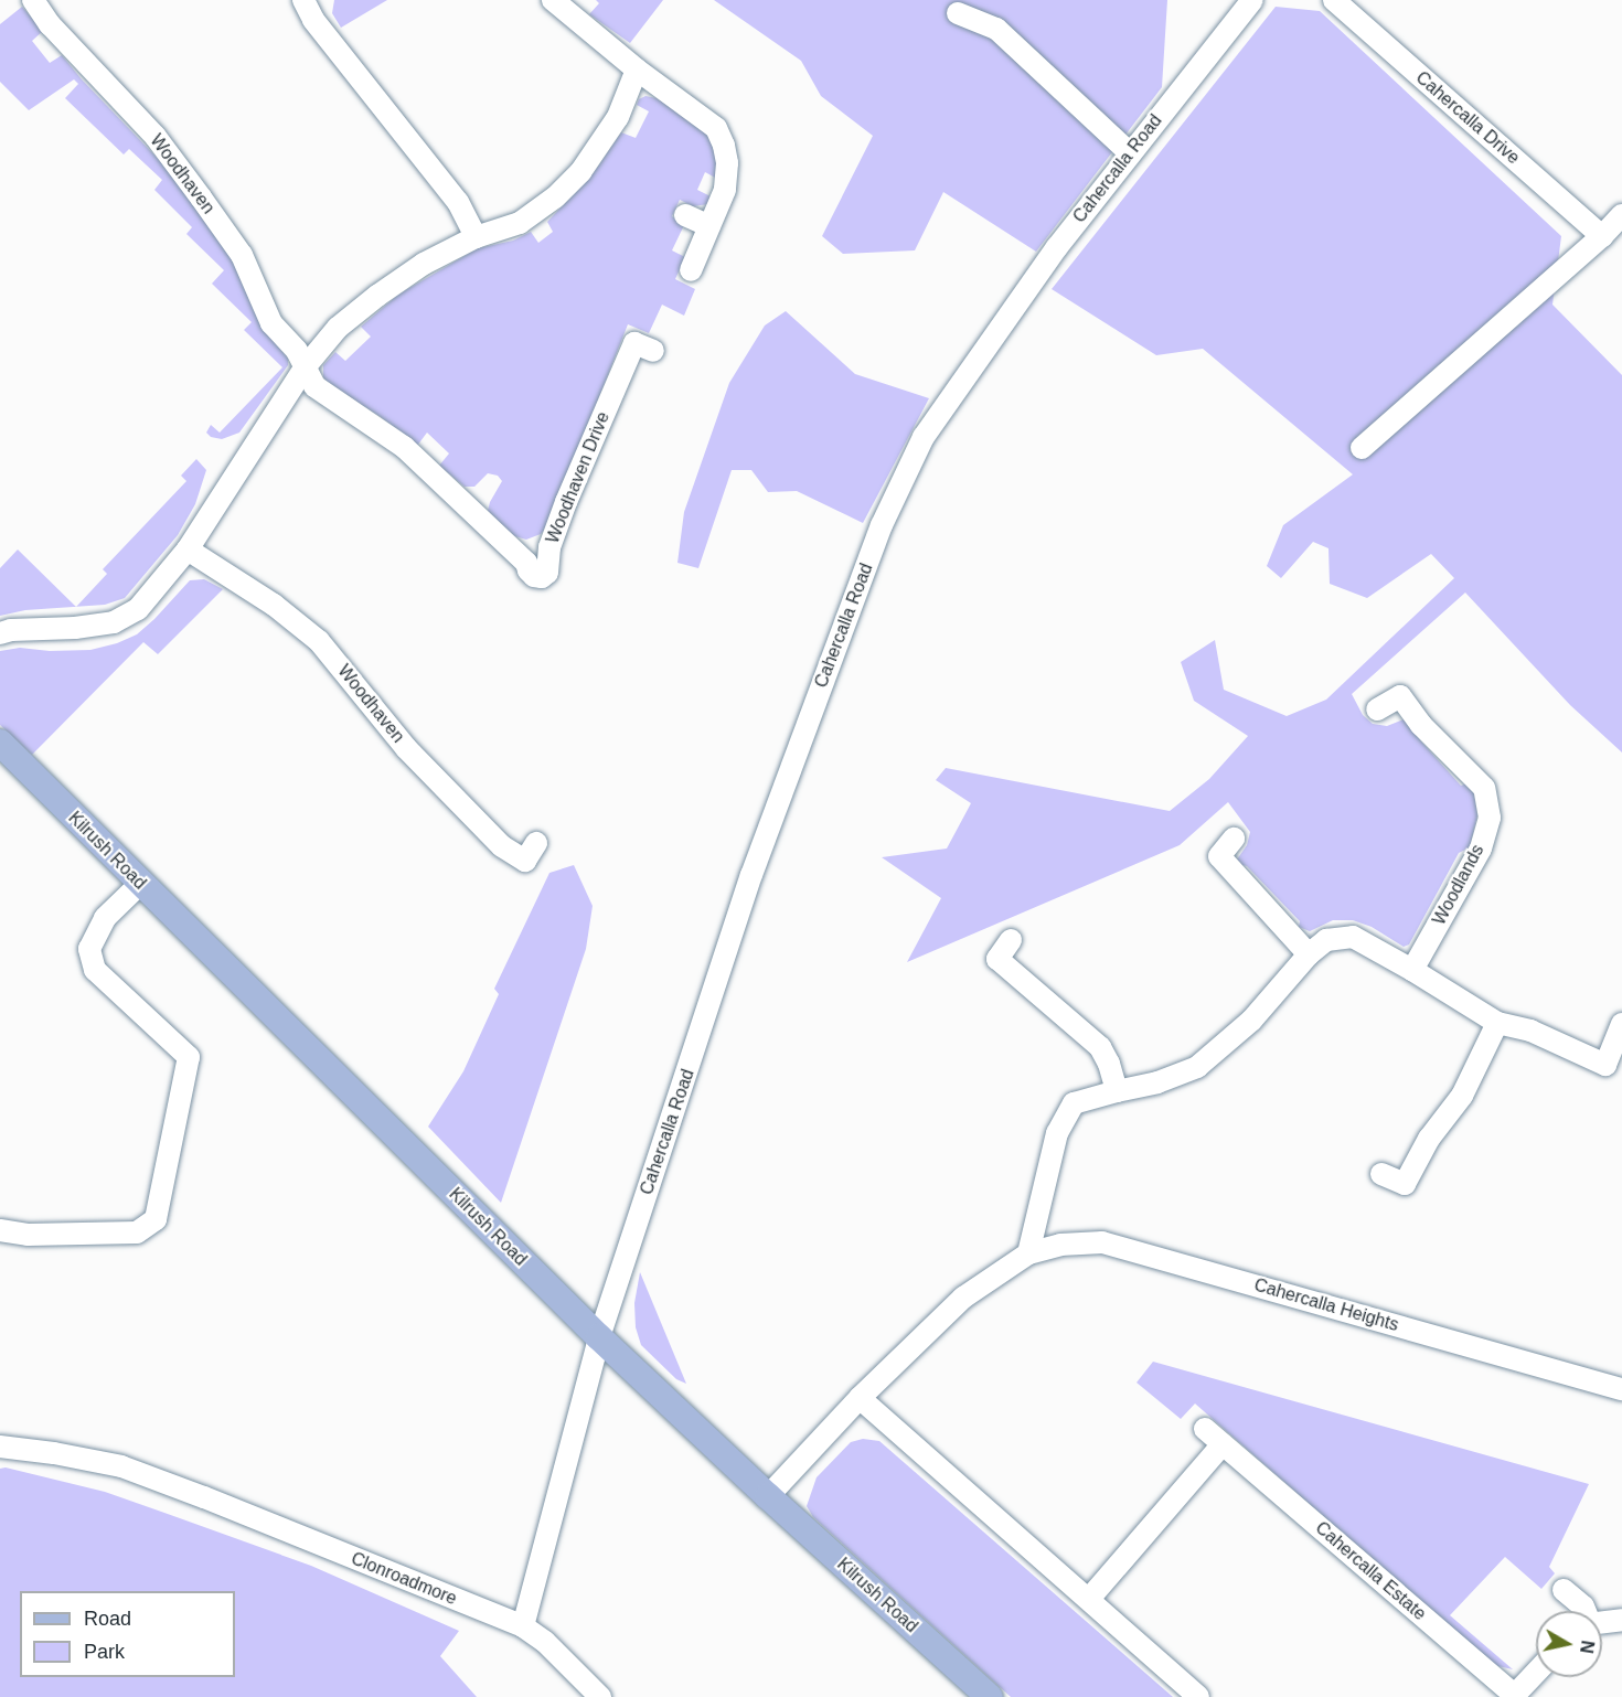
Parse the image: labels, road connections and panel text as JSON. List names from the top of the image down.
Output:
{
  "streets": {
    "main road": ["Kilrush Road"],
    "street": [
      "Cahercalla Drive",
      "Cahercalla Road",
      "Woodhaven",
      "Woodhaven Drive",
      "Woodlands",
      "Cahercalla Heights",
      "Cahercalla Estate",
      "Clonroadmore"
    ]
  },
  "crossings": [
    ["Cahercalla Road", "Kilrush Road"],
    ["Woodhaven", "Woodhaven Drive"]
  ],
  "legend": ["Road", "Park"],
  "north": "right"
}
